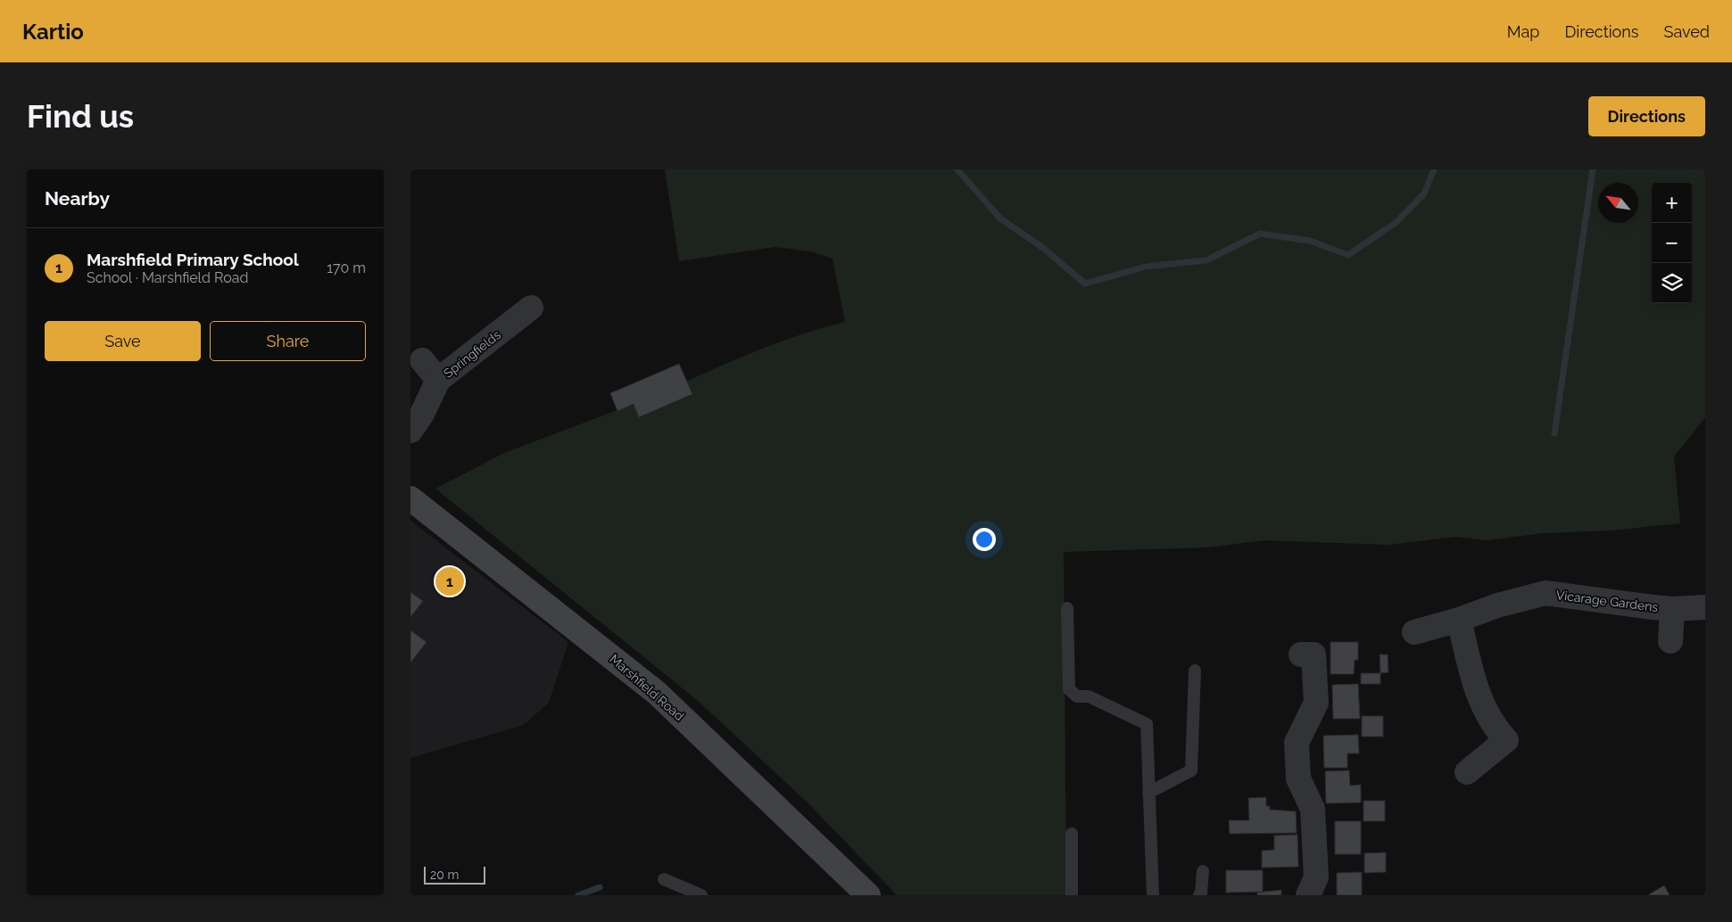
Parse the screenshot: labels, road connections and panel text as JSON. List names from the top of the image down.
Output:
{
  "streets": {
    "street": ["Springfields", "Vicarage Gardens", "Marshfield Road"]
  },
  "scale_bar": "20 m",
  "north": "top left",
  "page": {
    "header": "Kartio",
    "nav": ["Map", "Directions", "Saved"],
    "buttons": [
      "Directions",
      ["Save", "Share"]
    ],
    "title": "Find us",
    "heading": "Nearby",
    "map_buttons": ["+", "−"],
    "list": [
      {
        "mark": "1",
        "name": "Marshfield Primary School",
        "note": "School · Marshfield Road",
        "value": "170 m"
      }
    ],
    "pins": "1",
    "scale": "20 m"
  }
}
